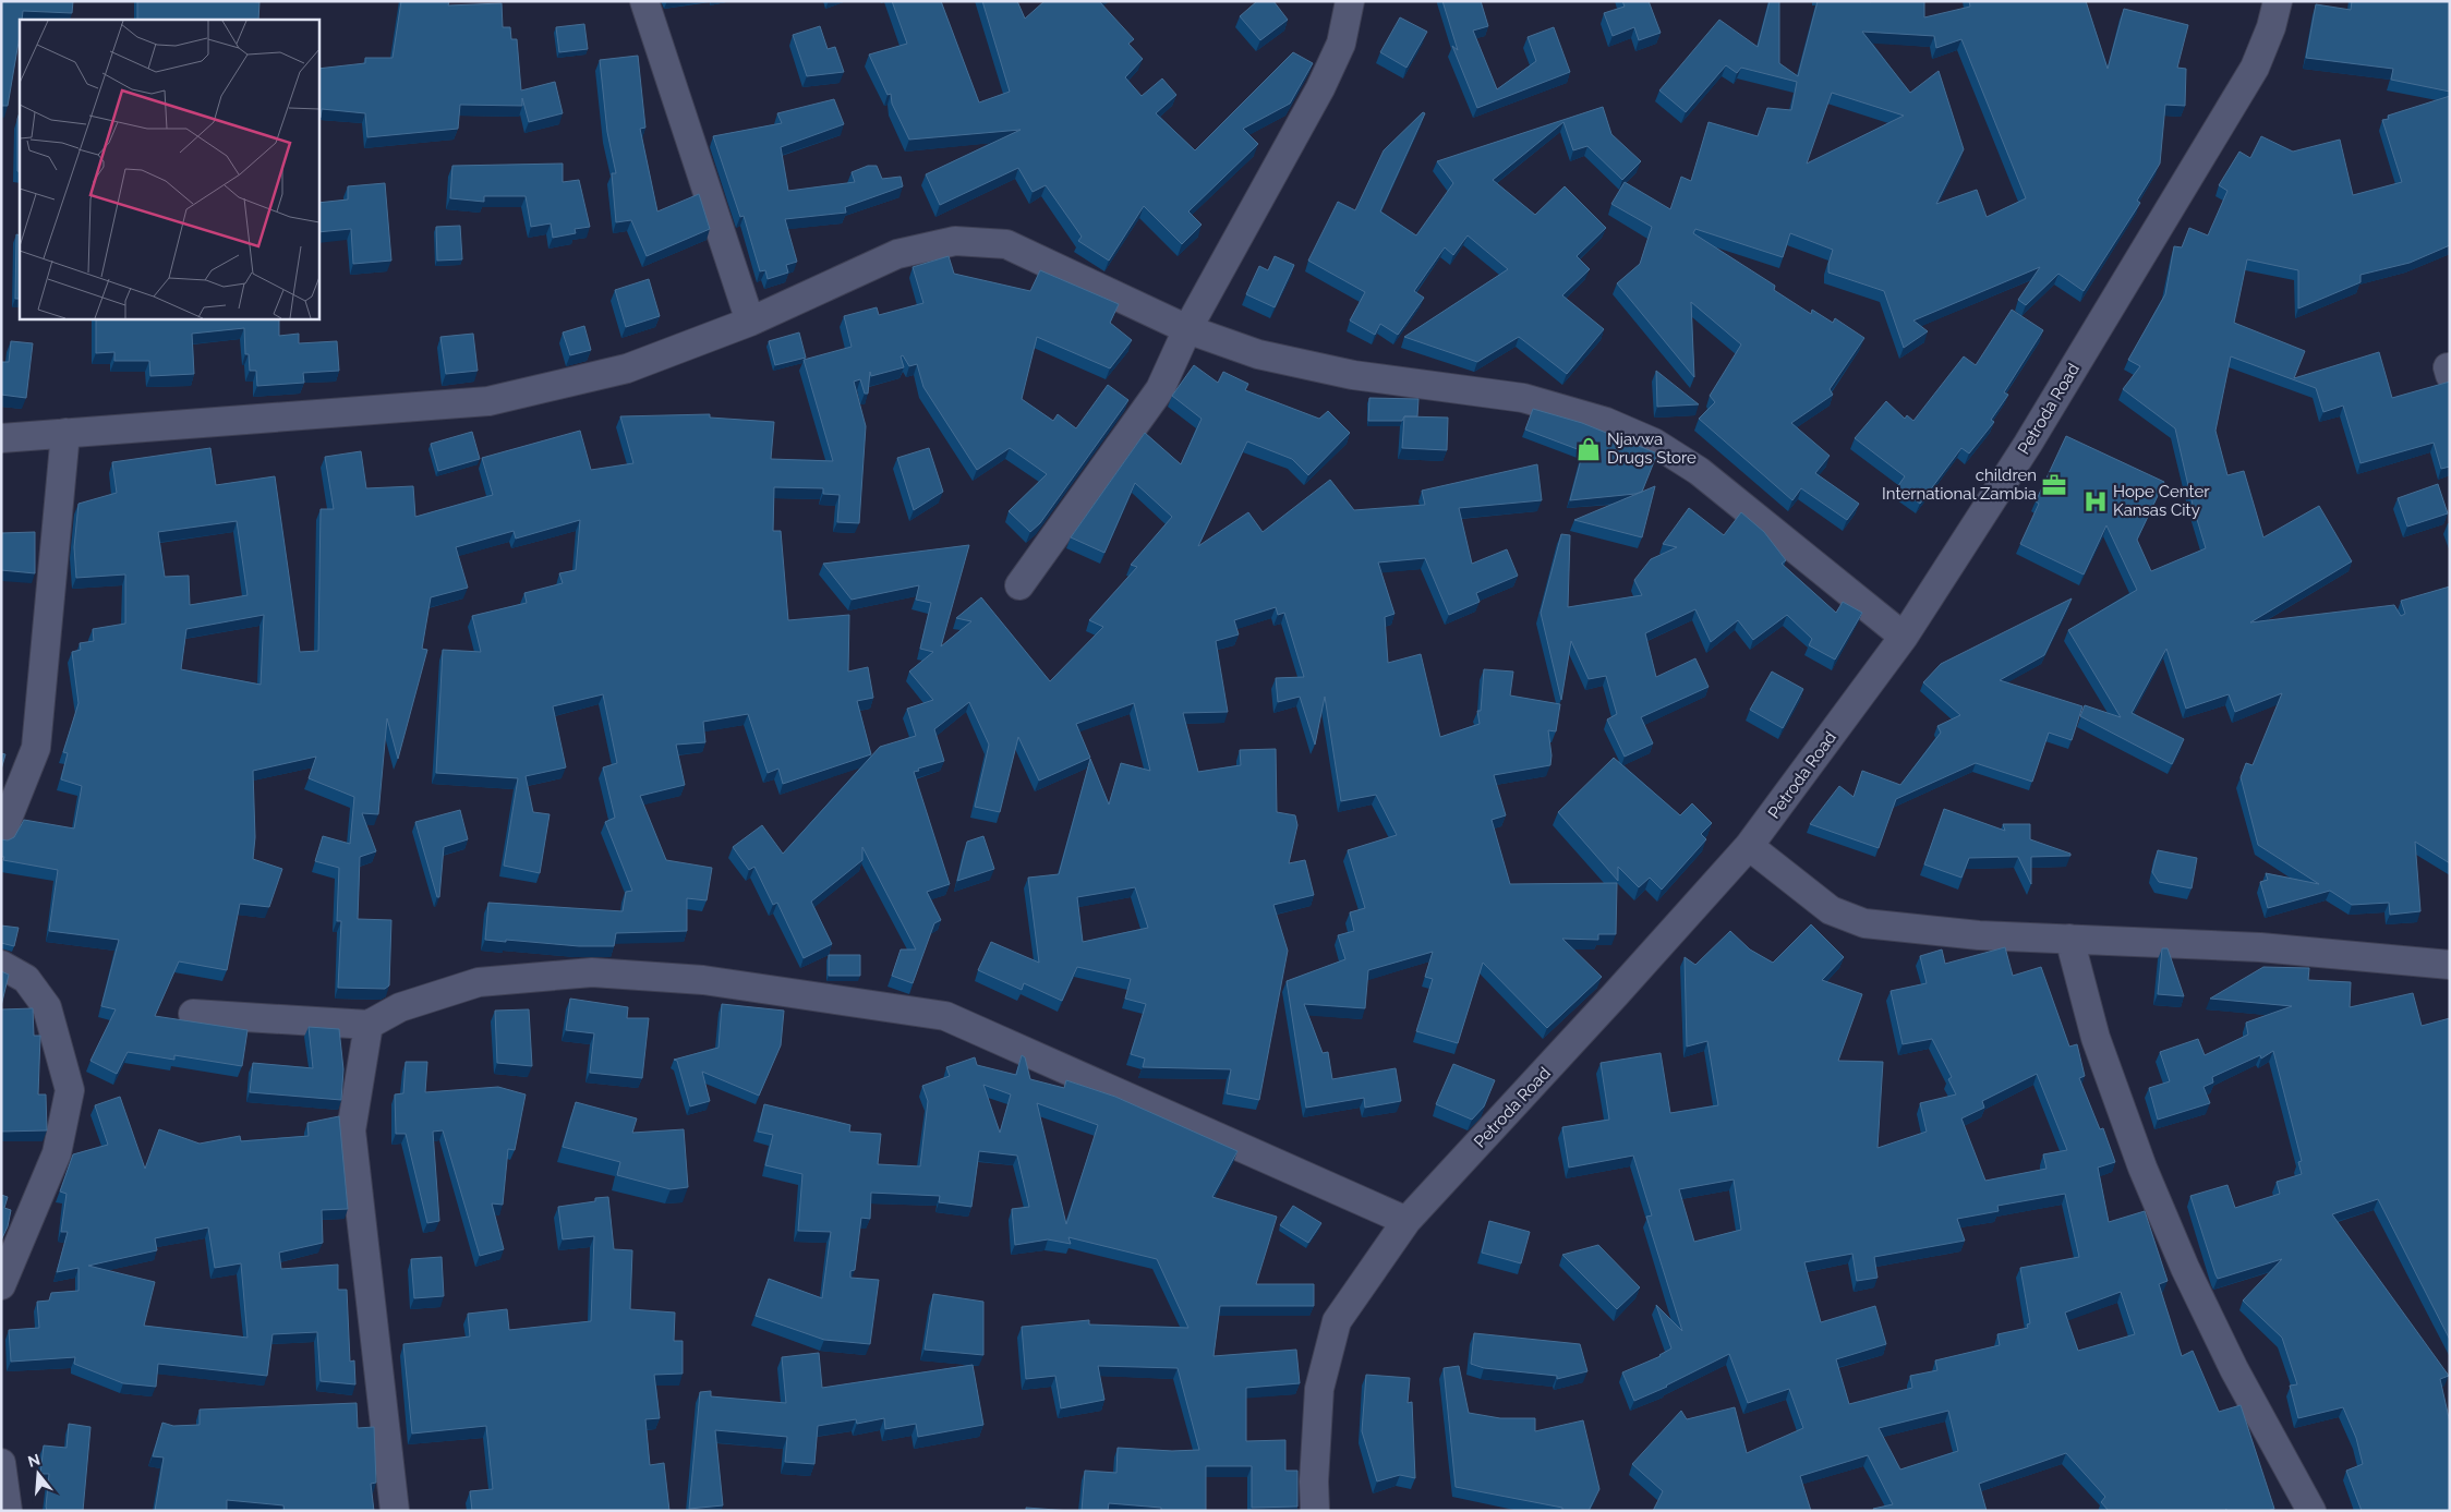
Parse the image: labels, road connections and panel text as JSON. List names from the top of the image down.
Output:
{
  "streets": {
    "street": ["Petroda Road"]
  },
  "places": {
    "shop": ["Njavwa Drugs Store"],
    "office": ["children International Zambia"],
    "hospital": ["Hope Center Kansas City"]
  },
  "north": "top"
}
